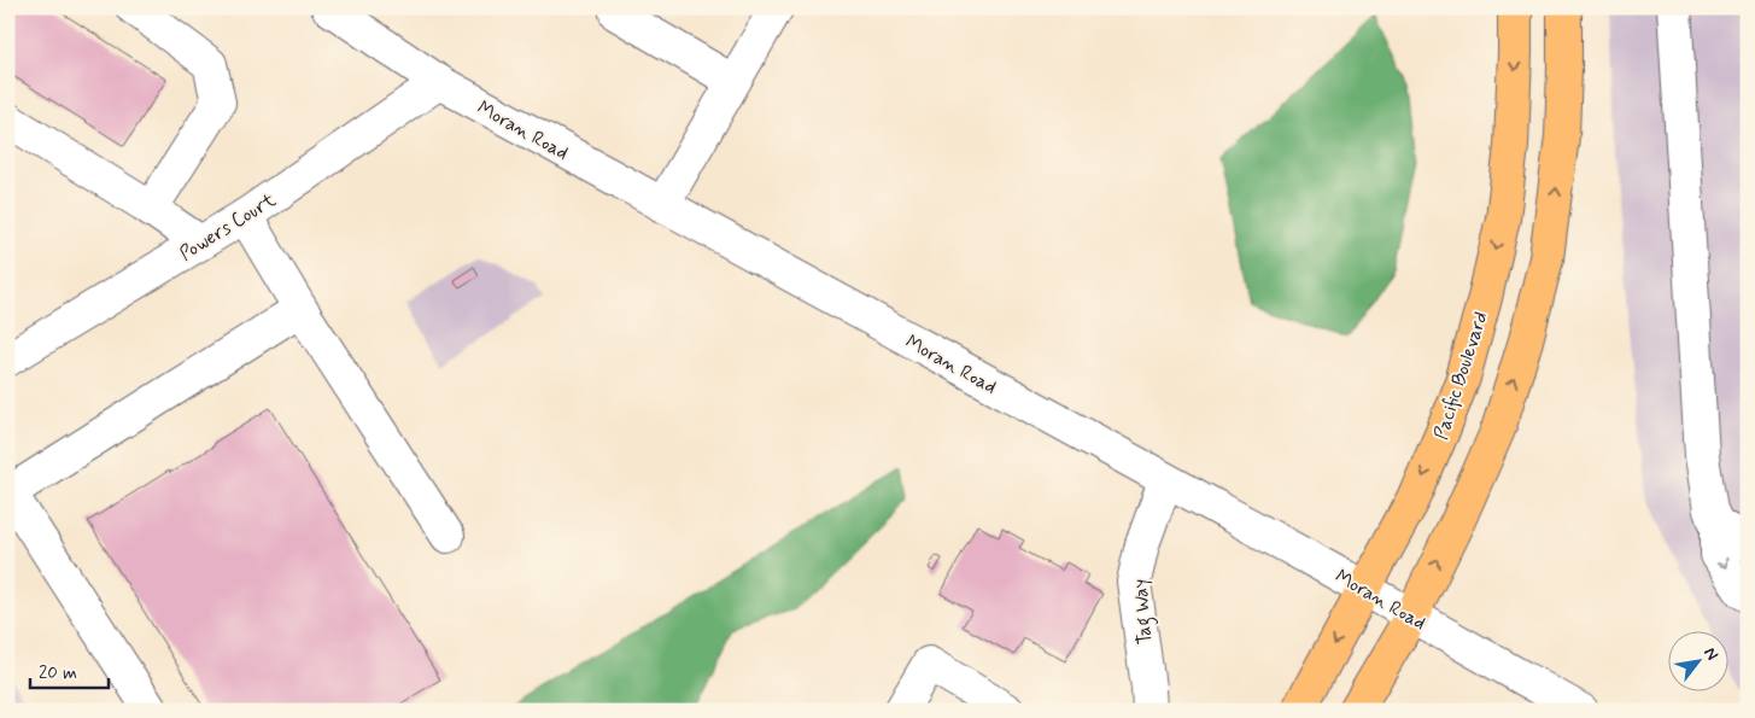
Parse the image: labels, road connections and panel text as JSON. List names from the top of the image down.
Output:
{
  "streets": {
    "main road": ["Pacific Boulevard"],
    "street": ["Moran Road", "Powers Court", "Tag Way"]
  },
  "crossings": [
    ["Moran Road", "Powers Court"],
    ["Moran Road", "Pacific Boulevard"],
    ["Moran Road", "Tag Way"]
  ],
  "scale_bar": "20 m",
  "north": "top right"
}
